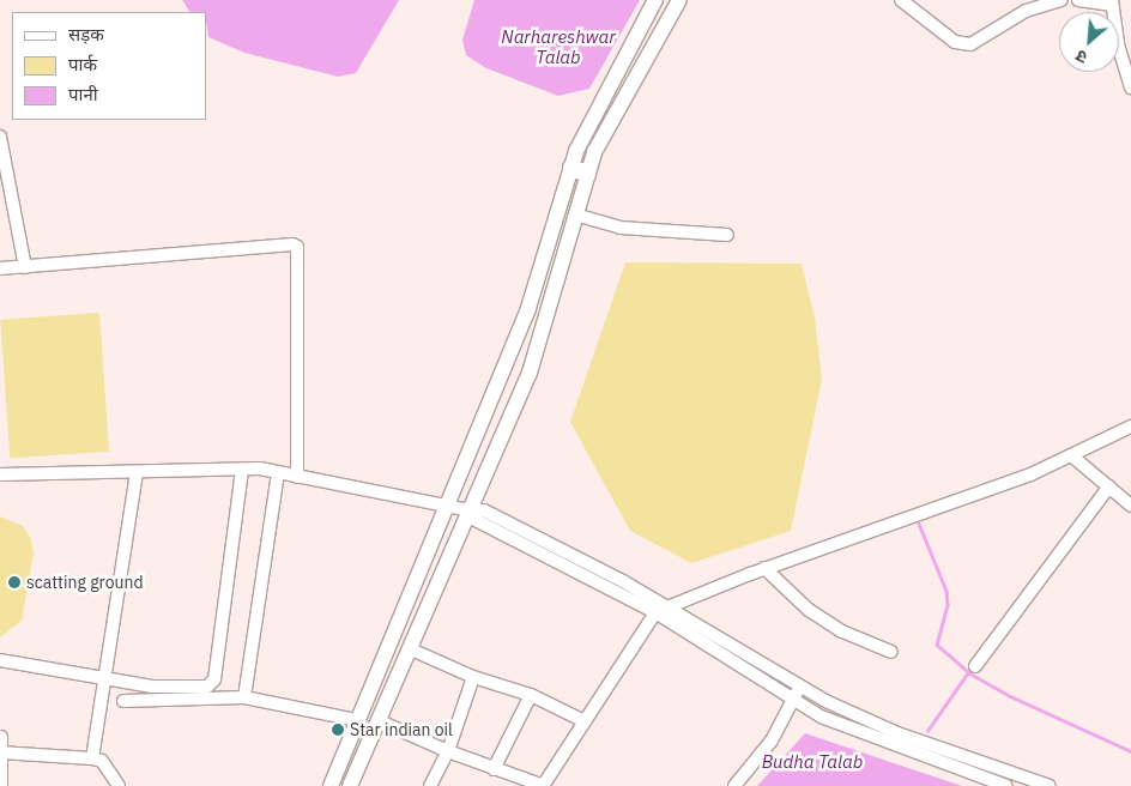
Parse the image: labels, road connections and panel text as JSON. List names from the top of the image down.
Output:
{
  "water": ["Narhareshwar Talab", "Budha Talab"],
  "places": ["scatting ground", "Star indian oil"],
  "legend": ["सड़क", "पार्क", "पानी"],
  "north": "bottom left"
}
